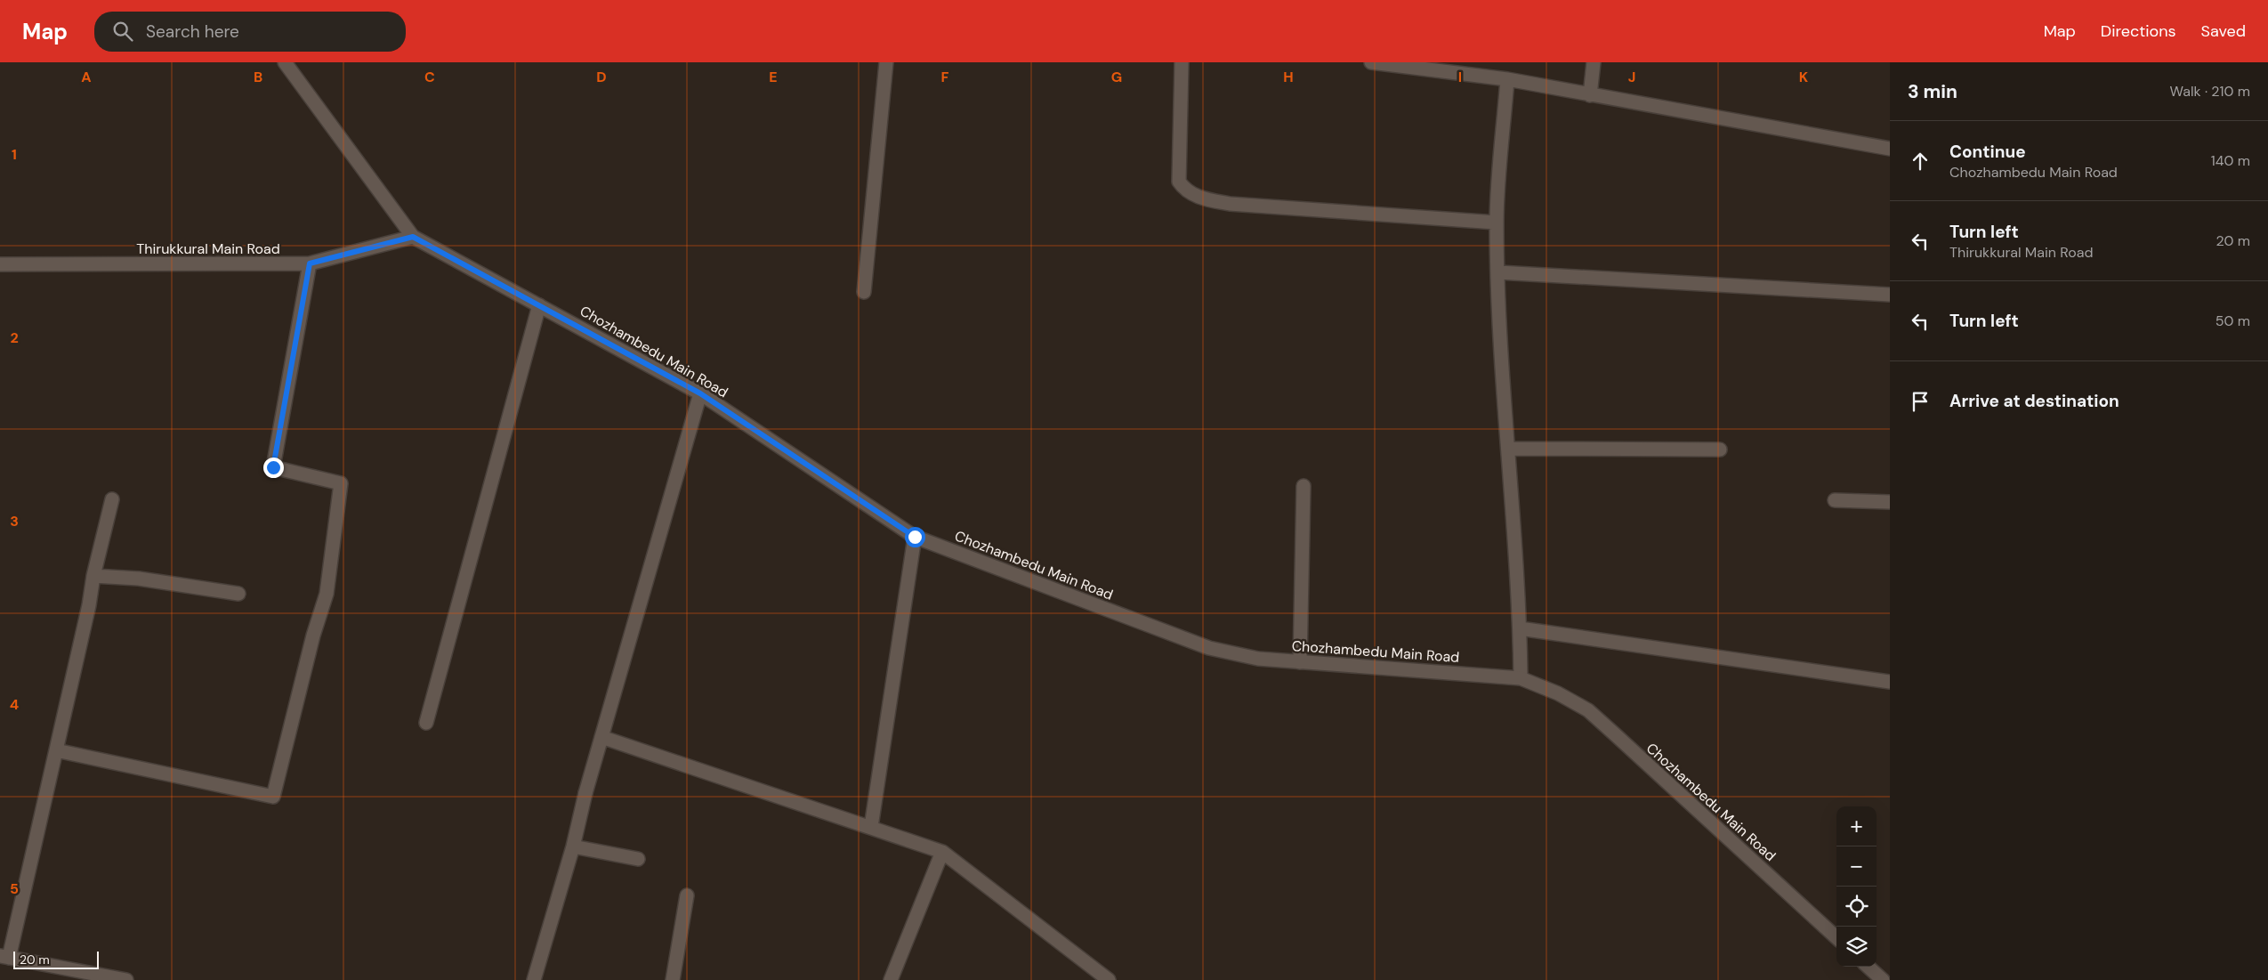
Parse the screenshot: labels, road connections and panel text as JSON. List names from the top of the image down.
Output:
{
  "streets": {
    "street": ["Thirukkural Main Road", "Chozhambedu Main Road"]
  },
  "crossings": [
    ["Thirukkural Main Road", "Chozhambedu Main Road"]
  ],
  "scale_bar": "20 m",
  "page": {
    "header": "Map",
    "search": "Search here",
    "nav": ["Map", "Directions", "Saved"],
    "heading": ["3 min", "Walk · 210 m"],
    "list": [
      ["Continue", "Chozhambedu Main Road", "140 m"],
      ["Turn left", "Thirukkural Main Road", "20 m"],
      ["Turn left", "50 m"],
      "Arrive at destination"
    ],
    "map_buttons": ["+", "−"],
    "scale": "20 m"
  },
  "grid": {
    "columns": [
      "A",
      "B",
      "C",
      "D",
      "E",
      "F",
      "G",
      "H",
      "I",
      "J",
      "K"
    ],
    "rows": [
      "1",
      "2",
      "3",
      "4",
      "5"
    ]
  }
}
